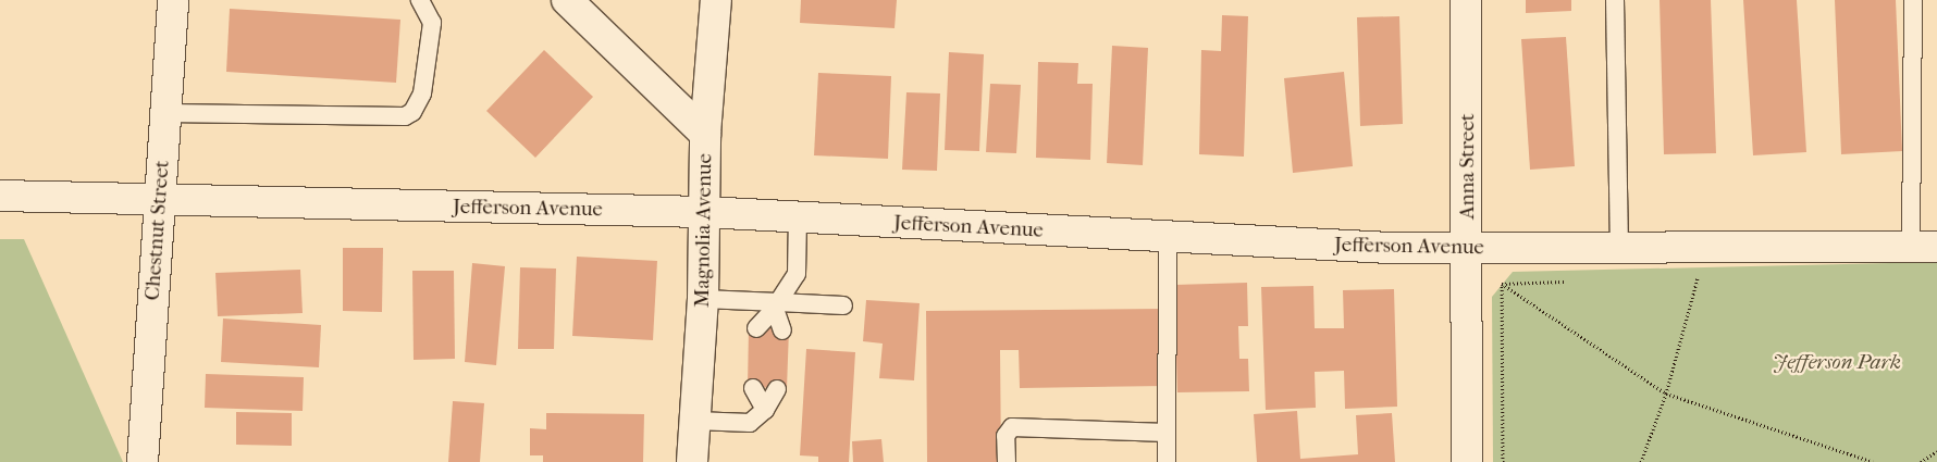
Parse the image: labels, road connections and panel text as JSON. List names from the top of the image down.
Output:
{
  "streets": {
    "street": [
      "Anna Street",
      "Jefferson Avenue",
      "Chestnut Street",
      "Magnolia Avenue"
    ]
  },
  "crossings": [
    ["Anna Street", "Jefferson Avenue"],
    ["Jefferson Avenue", "Chestnut Street"],
    ["Jefferson Avenue", "Magnolia Avenue"]
  ],
  "parks": ["Jefferson Park"]
}
